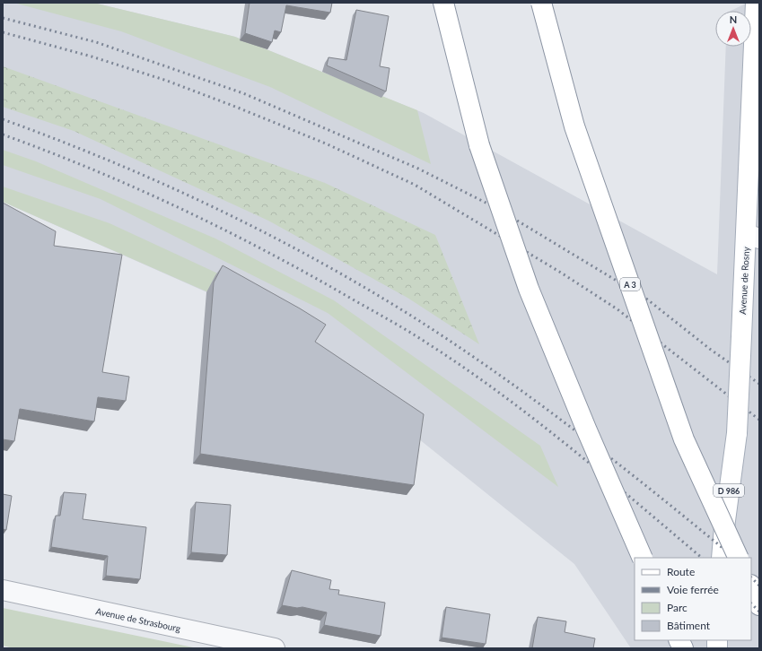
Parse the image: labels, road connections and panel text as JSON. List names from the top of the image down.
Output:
{
  "streets": {
    "main road": ["Avenue de Rosny", "A 3", "D 986"],
    "street": ["Avenue de Strasbourg"]
  },
  "legend": [
    "Route",
    "Voie ferrée",
    "Parc",
    "Bâtiment"
  ],
  "north": "top"
}
